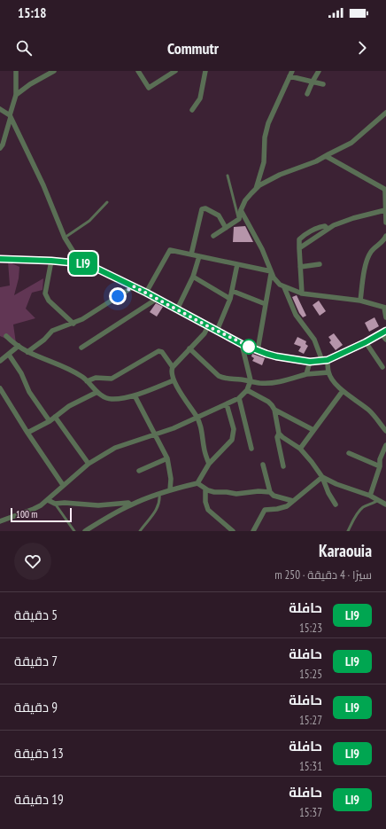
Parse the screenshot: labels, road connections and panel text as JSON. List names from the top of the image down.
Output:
{
  "lines": ["bus line LI9"],
  "scale_bar": "100 m",
  "page": {
    "status": "15:18",
    "header": "Commutr",
    "on_map": "LI9",
    "scale": "100 m",
    "heading": ["Karaouia", "سيرًا · 4 دقيقة · 250 m"],
    "list": [
      {
        "mark": "LI9",
        "name": "حافلة",
        "note": "15:23",
        "value": "5 دقيقة"
      },
      {
        "mark": "LI9",
        "name": "حافلة",
        "note": "15:25",
        "value": "7 دقيقة"
      },
      {
        "mark": "LI9",
        "name": "حافلة",
        "note": "15:27",
        "value": "9 دقيقة"
      },
      {
        "mark": "LI9",
        "name": "حافلة",
        "note": "15:31",
        "value": "13 دقيقة"
      },
      {
        "mark": "LI9",
        "name": "حافلة",
        "note": "15:37",
        "value": "19 دقيقة"
      }
    ]
  }
}
